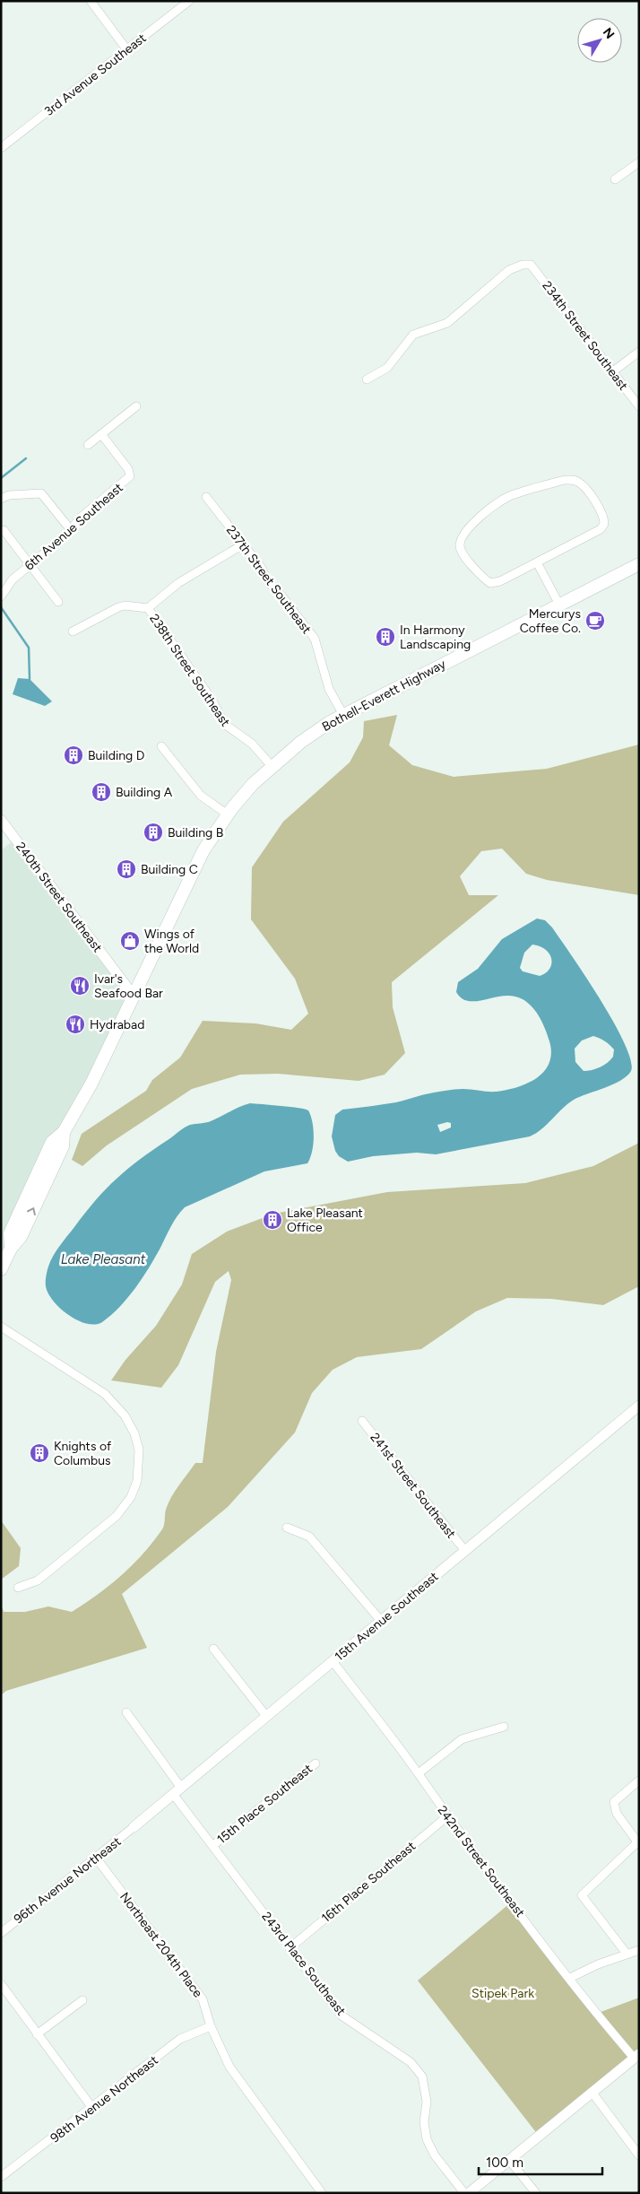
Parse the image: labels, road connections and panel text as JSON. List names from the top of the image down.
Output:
{
  "streets": {
    "main road": ["Bothell-Everett Highway"],
    "street": [
      "3rd Avenue Southeast",
      "234th Street Southeast",
      "6th Avenue Southeast",
      "237th Street Southeast",
      "238th Street Southeast",
      "240th Street Southeast",
      "241st Street Southeast",
      "15th Avenue Southeast",
      "15th Place Southeast",
      "242nd Street Southeast",
      "96th Avenue Northeast",
      "16th Place Southeast",
      "Northeast 204th Place",
      "243rd Place Southeast",
      "98th Avenue Northeast"
    ]
  },
  "crossings": [
    ["237th Street Southeast", "Bothell-Everett Highway"],
    ["238th Street Southeast", "Bothell-Everett Highway"],
    ["Bothell-Everett Highway", "240th Street Southeast"],
    ["241st Street Southeast", "15th Avenue Southeast"],
    ["15th Avenue Southeast", "242nd Street Southeast"],
    ["15th Avenue Southeast", "96th Avenue Northeast"],
    ["15th Avenue Southeast", "243rd Place Southeast"],
    ["15th Place Southeast", "243rd Place Southeast"],
    ["242nd Street Southeast", "16th Place Southeast"],
    ["96th Avenue Northeast", "Northeast 204th Place"],
    ["16th Place Southeast", "243rd Place Southeast"],
    ["Northeast 204th Place", "98th Avenue Northeast"]
  ],
  "water": ["Lake Pleasant"],
  "parks": ["Stipek Park"],
  "places": {
    "cafe": ["Mercurys Coffee Co."],
    "building": [
      "In Harmony Landscaping",
      "Building D",
      "Building A",
      "Building B",
      "Building C",
      "Lake Pleasant Office",
      "Knights of Columbus"
    ],
    "shop": ["Wings of the World"],
    "restaurant": ["Ivar's Seafood Bar", "Hydrabad"]
  },
  "scale_bar": "100 m",
  "north": "top right"
}
